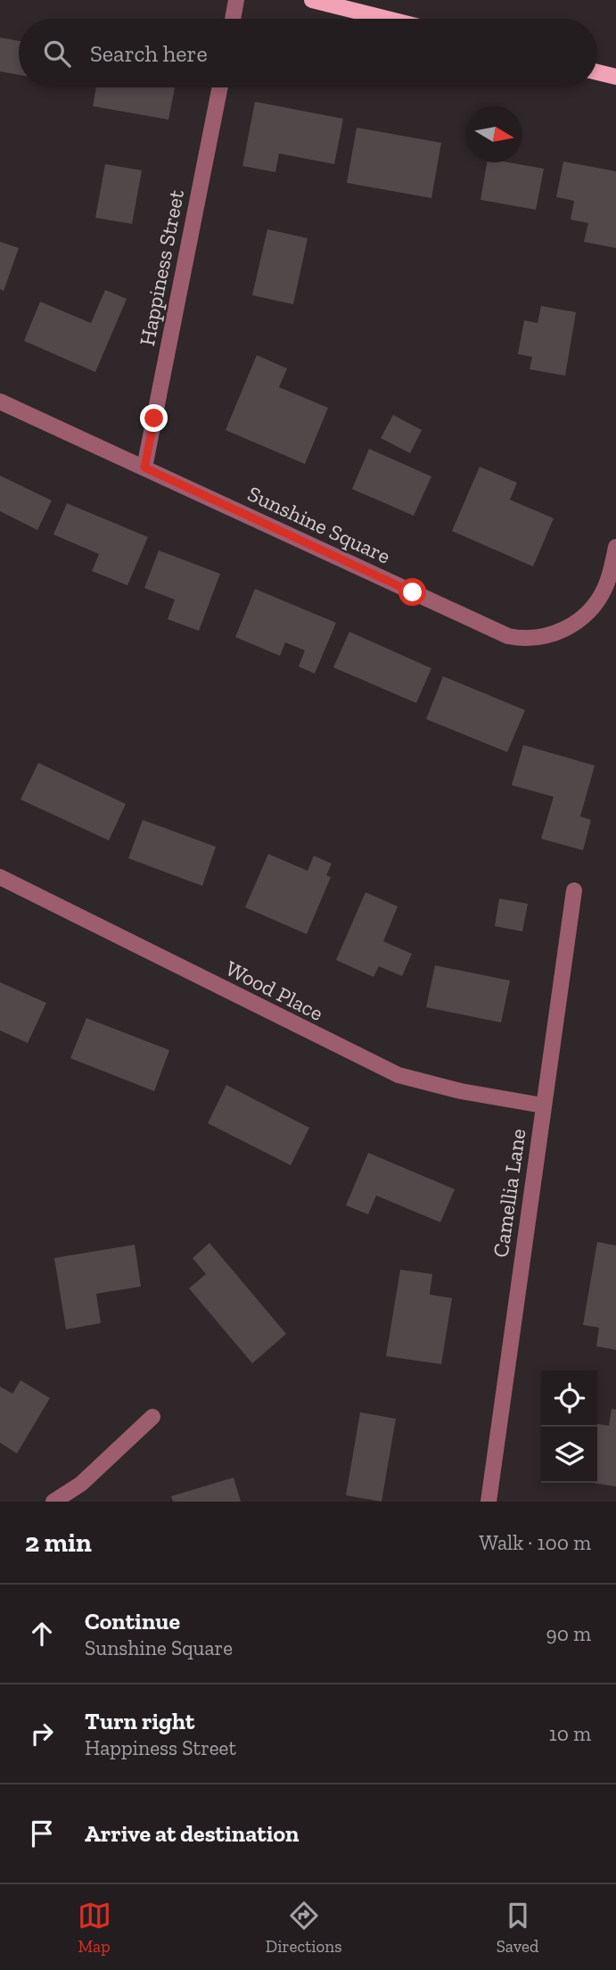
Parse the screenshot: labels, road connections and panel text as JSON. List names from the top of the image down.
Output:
{
  "streets": {
    "street": [
      "Happiness Street",
      "Sunshine Square",
      "Wood Place",
      "Camellia Lane"
    ]
  },
  "crossings": [
    ["Happiness Street", "Sunshine Square"],
    ["Wood Place", "Camellia Lane"]
  ],
  "north": "right",
  "page": {
    "search": "Search here",
    "heading": ["2 min", "Walk · 100 m"],
    "list": [
      ["Continue", "Sunshine Square", "90 m"],
      ["Turn right", "Happiness Street", "10 m"],
      "Arrive at destination"
    ],
    "nav": ["Map", "Directions", "Saved"]
  }
}
